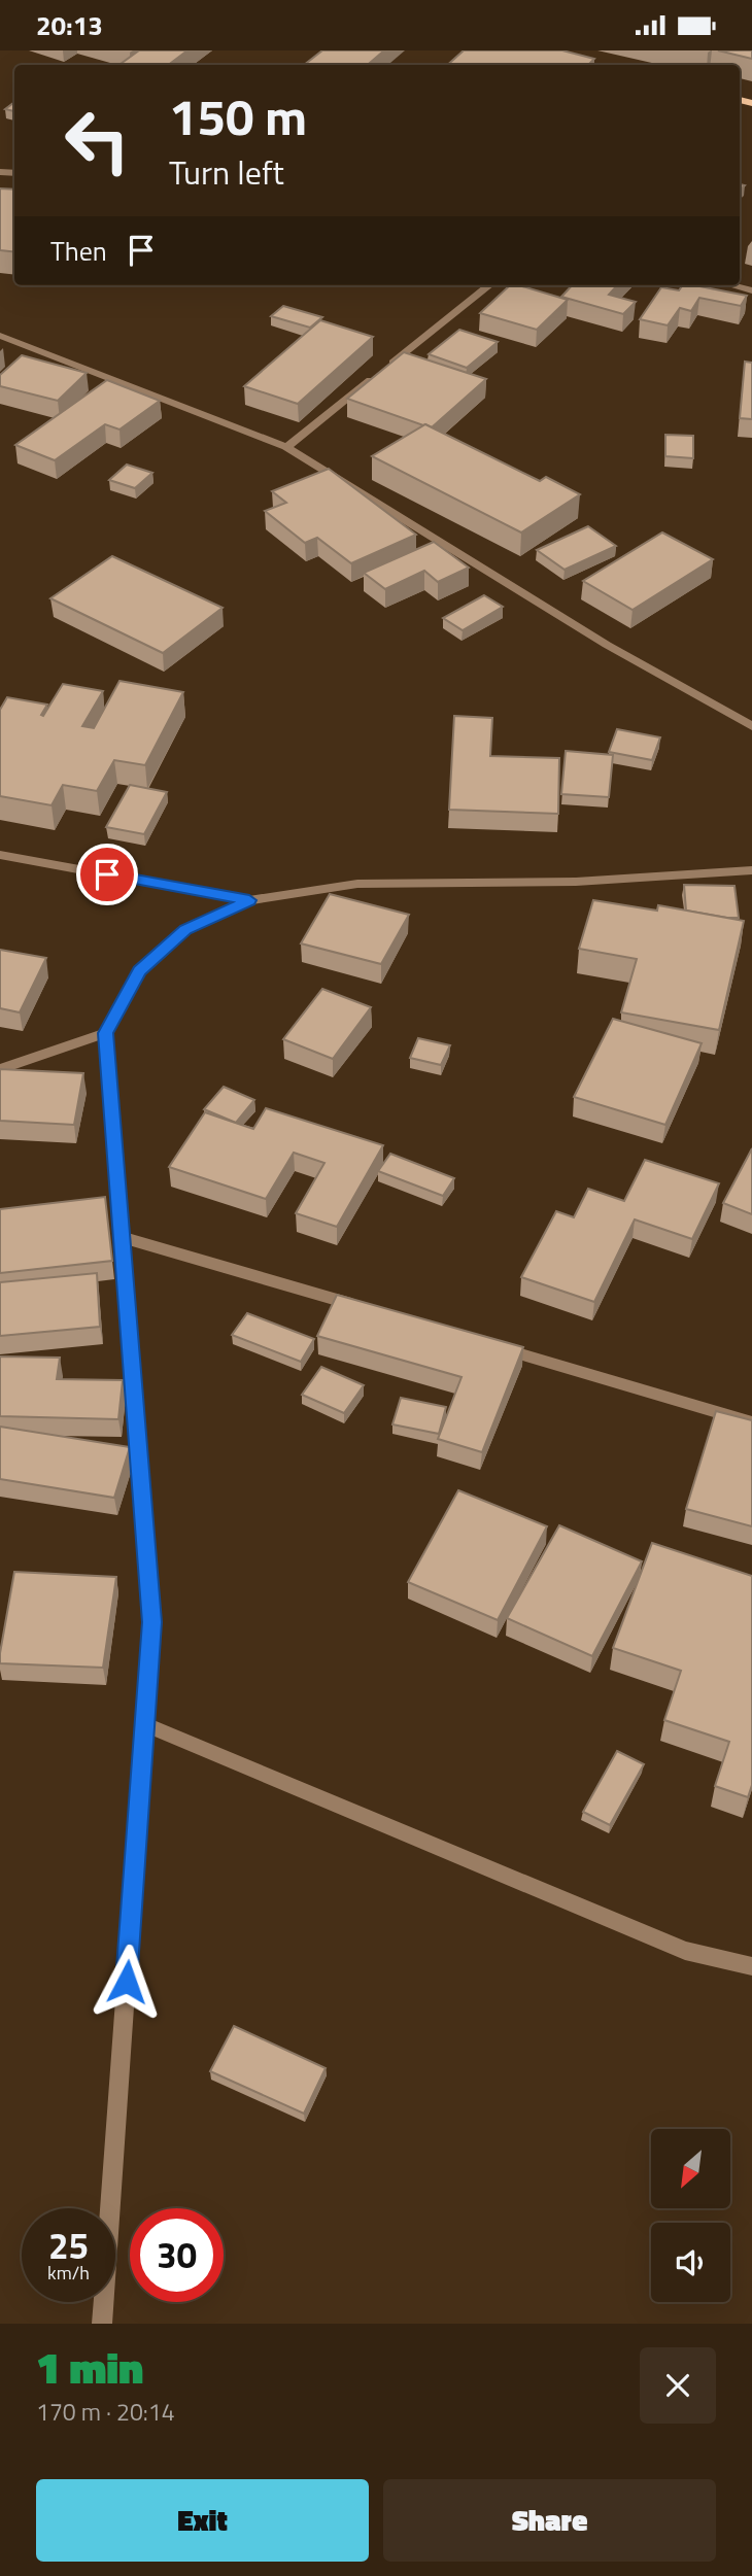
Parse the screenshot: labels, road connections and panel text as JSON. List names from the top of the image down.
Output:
{
  "north": "bottom left",
  "page": {
    "status": "20:13",
    "turn": ["150 m", "Turn left"],
    "then": "Then",
    "speed": "25 km/h",
    "limit": "30",
    "heading": ["1 min", "170 m · 20:14"],
    "buttons": ["Exit", "Share"]
  }
}
